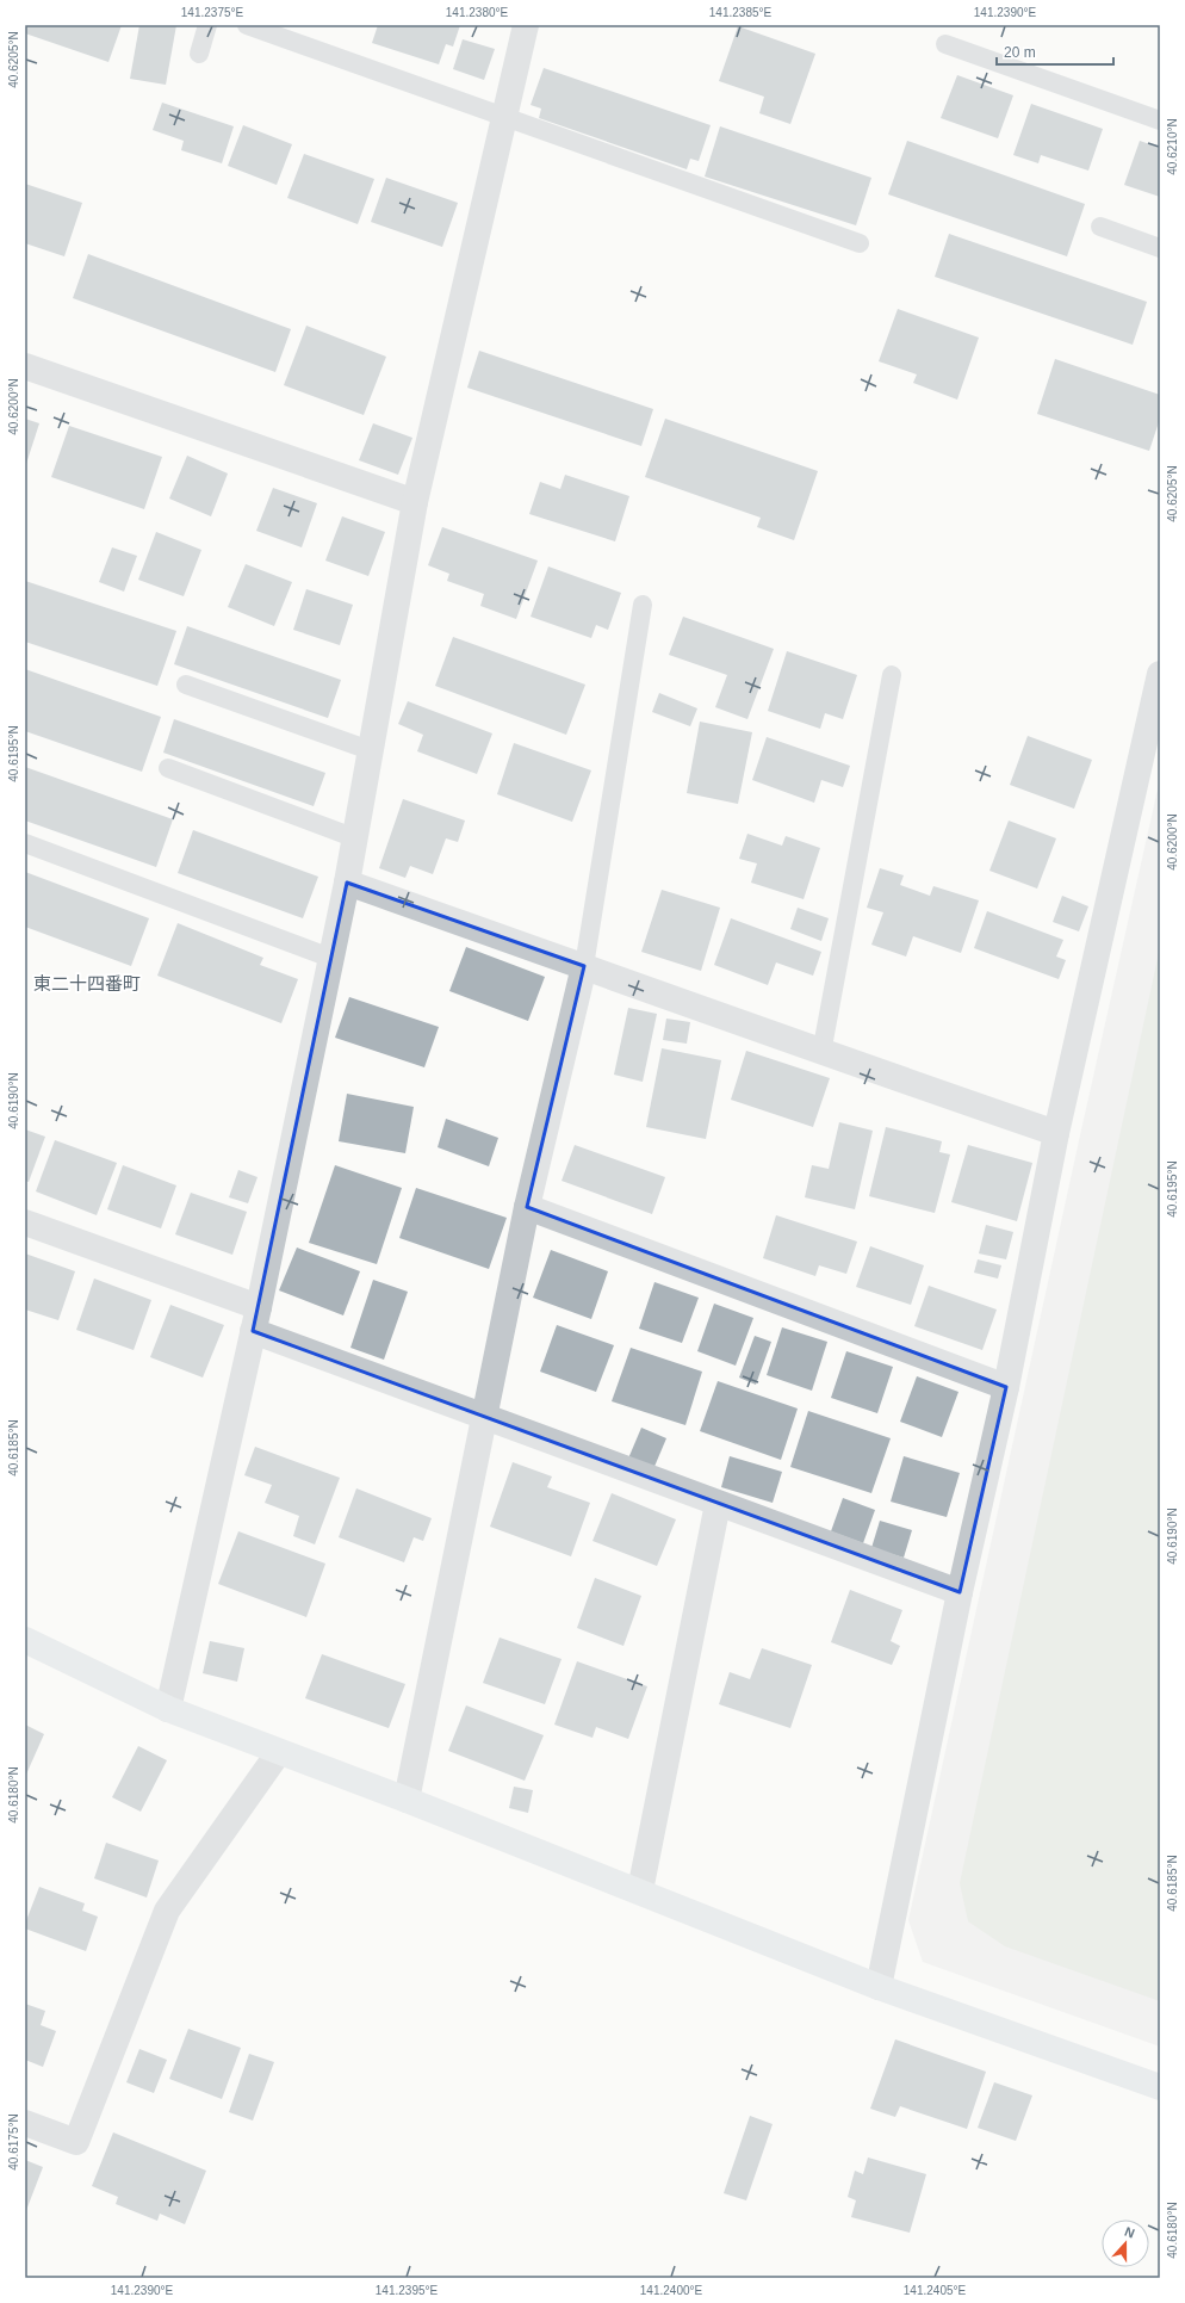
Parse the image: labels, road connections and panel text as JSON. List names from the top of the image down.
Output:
{
  "districts": ["東二十四番町"],
  "scale_bar": "20 m",
  "north": "top",
  "coordinates": [
    "141.2375°E",
    "141.2380°E",
    "141.2385°E",
    "141.2390°E",
    "40.6205°N",
    "40.6210°N",
    "40.6200°N",
    "40.6195°N",
    "40.6190°N",
    "40.6185°N",
    "40.6180°N",
    "40.6175°N",
    "141.2395°E",
    "141.2400°E",
    "141.2405°E"
  ]
}
